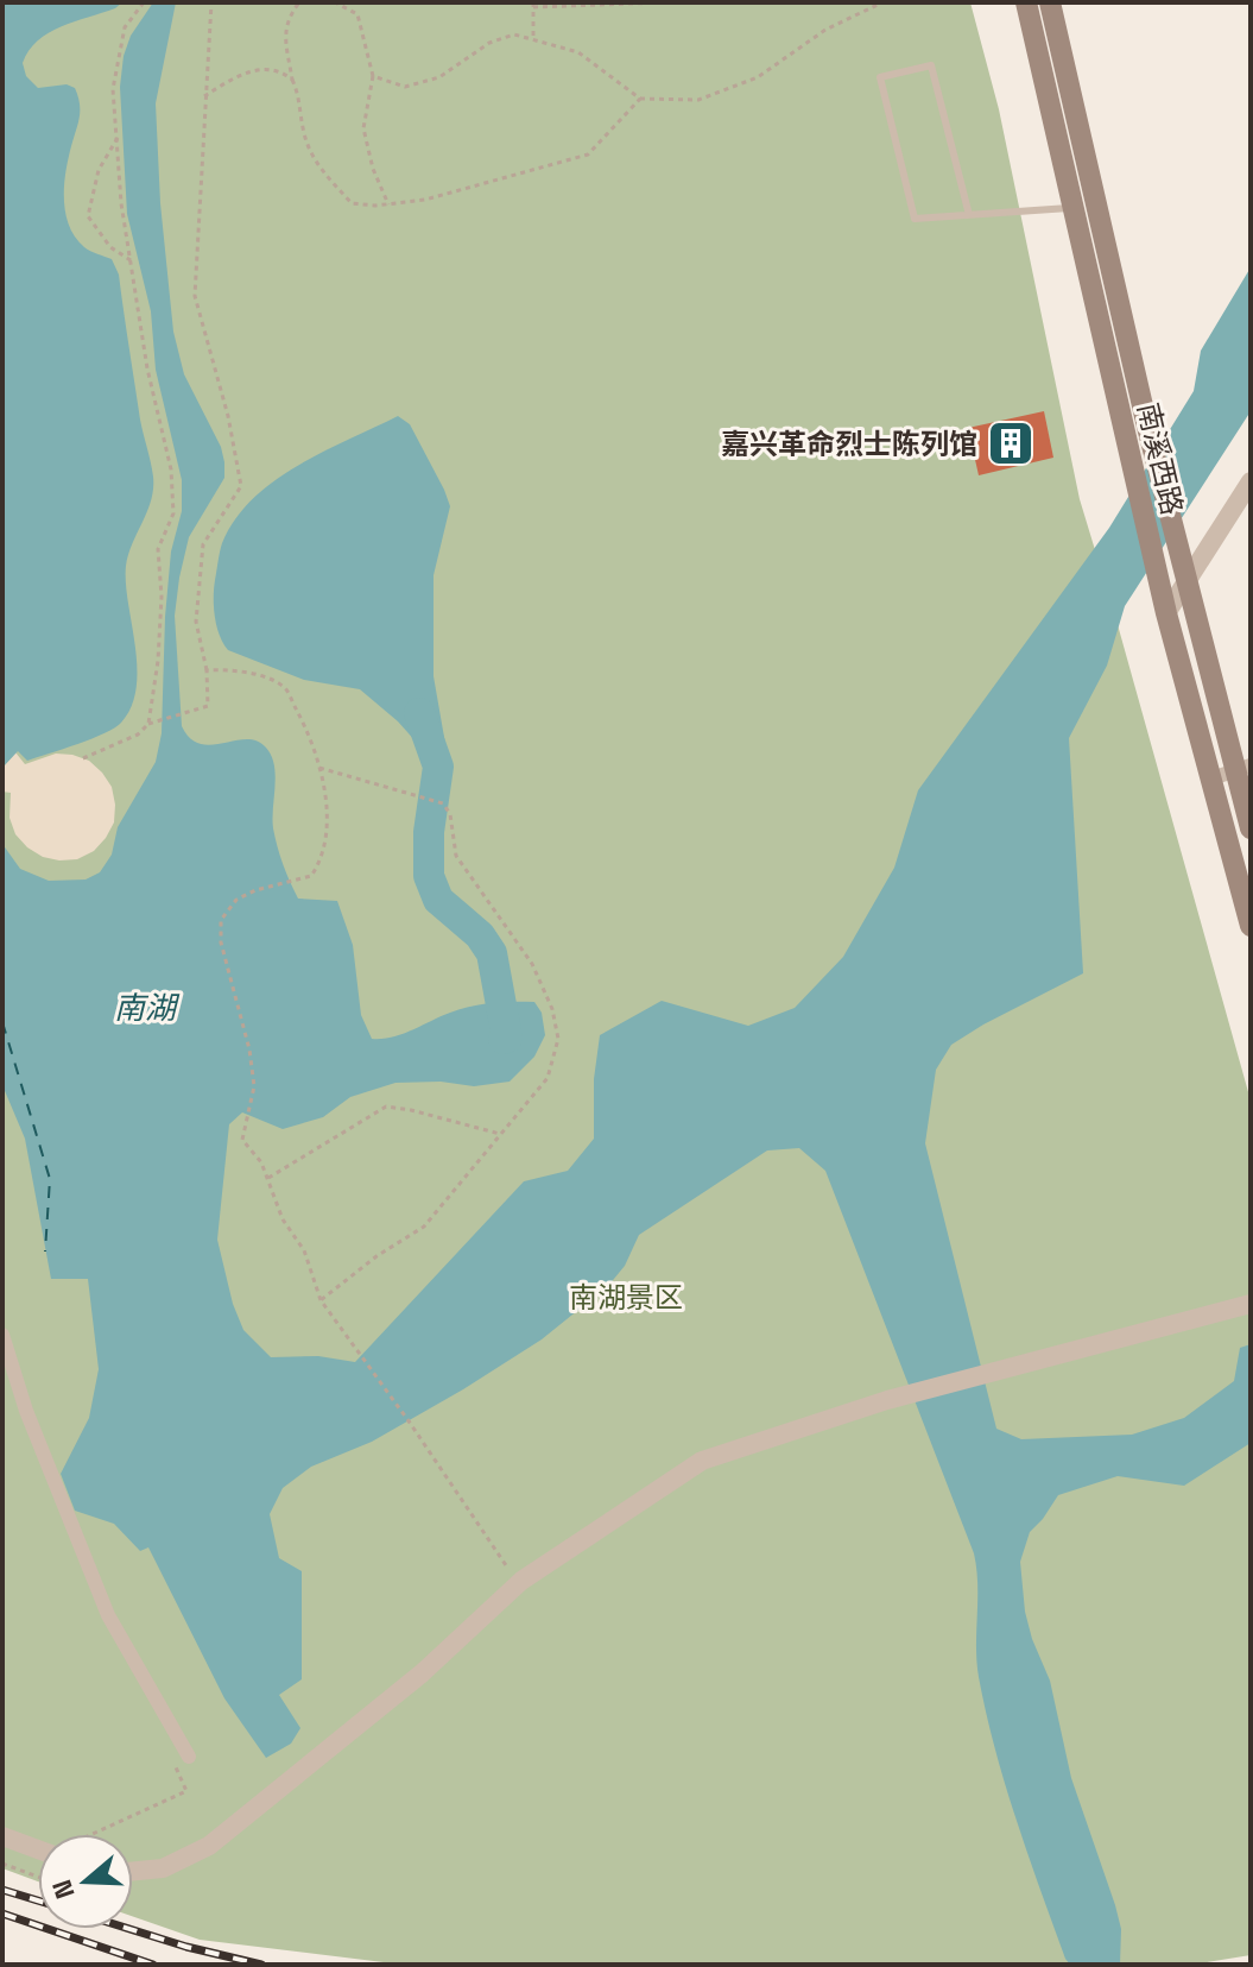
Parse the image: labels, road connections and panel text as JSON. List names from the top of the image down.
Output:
{
  "streets": {
    "main road": ["南溪西路"]
  },
  "water": ["南湖"],
  "parks": ["南湖景区"],
  "places": {
    "building": ["嘉兴革命烈士陈列馆"]
  },
  "north": "left"
}
